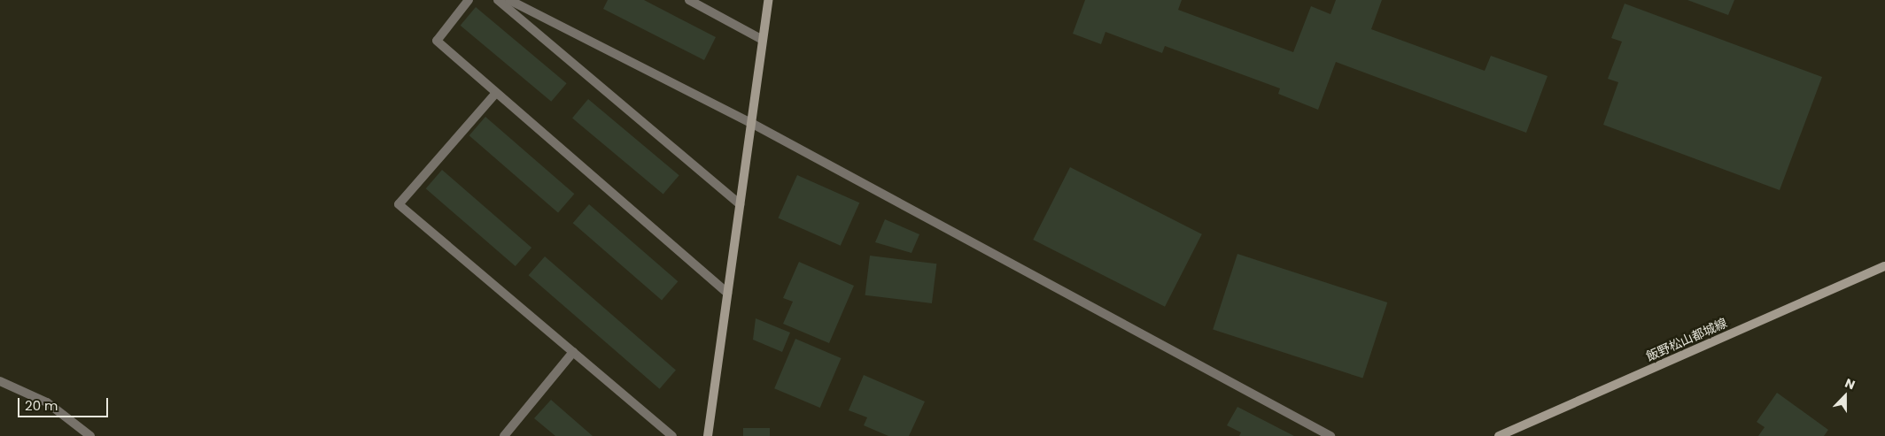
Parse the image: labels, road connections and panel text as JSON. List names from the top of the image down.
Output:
{
  "streets": {
    "street": ["飯野松山都城線"]
  },
  "scale_bar": "20 m",
  "north": "top"
}
